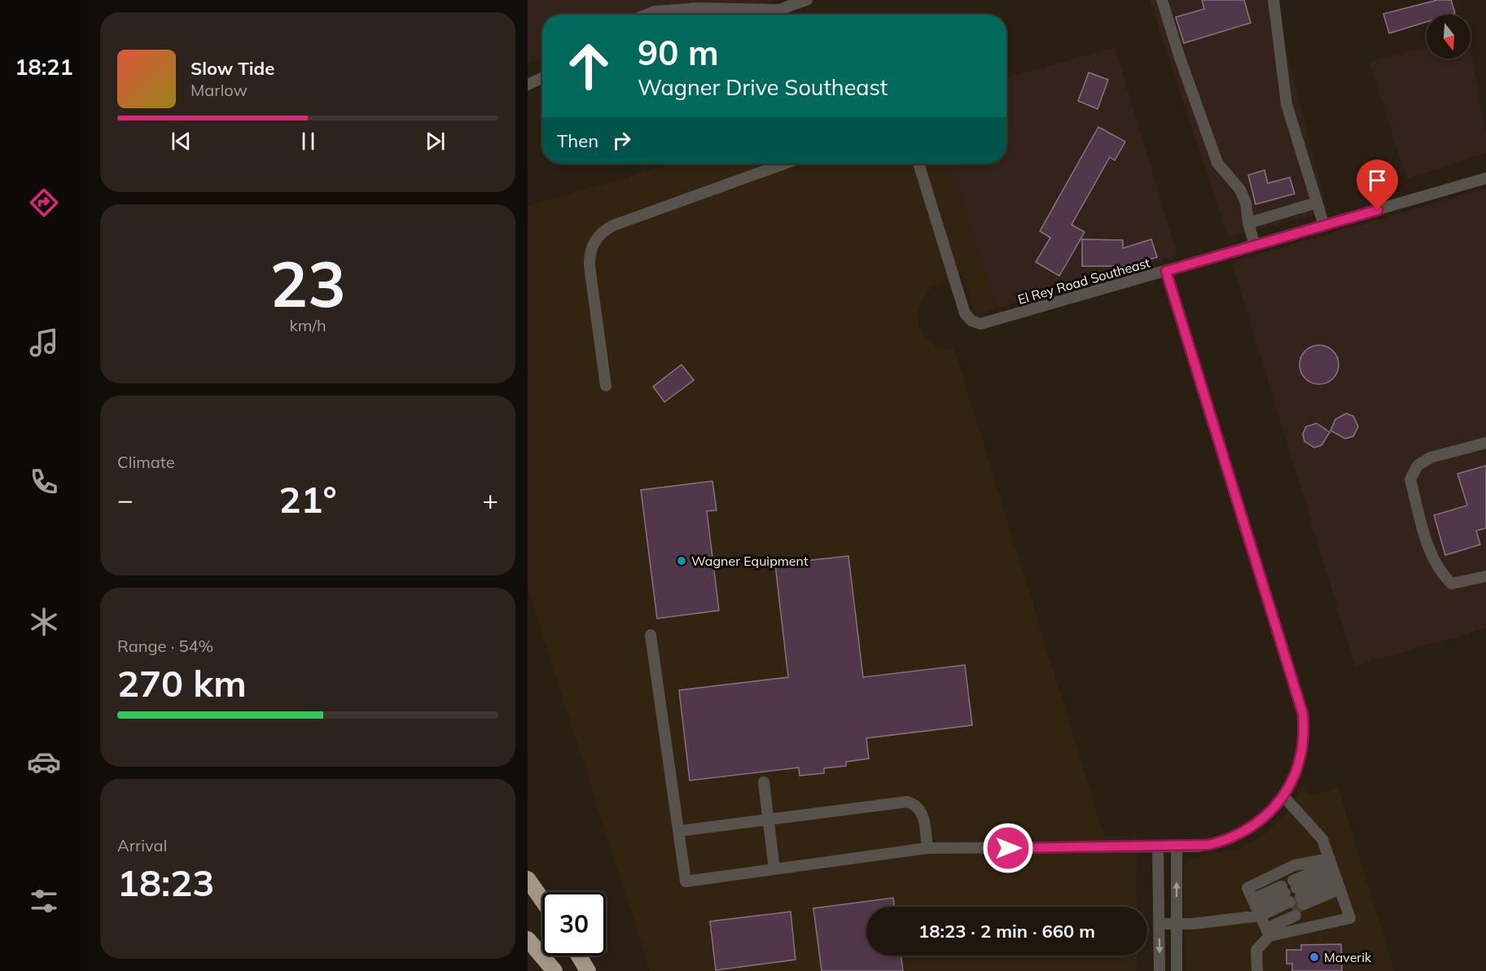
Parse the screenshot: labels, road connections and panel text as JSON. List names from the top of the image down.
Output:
{
  "streets": {
    "street": ["El Rey Road Southeast"]
  },
  "places": ["Wagner Equipment", "Maverik"],
  "north": "bottom",
  "page": {
    "tabs": "18:21",
    "turn": ["90 m", "Wagner Drive Southeast"],
    "song": ["Slow Tide", "Marlow"],
    "then": "Then",
    "tile": [
      ["23", "km/h"],
      "Climate",
      ["Range · 54%", "270 km"],
      ["Arrival", "18:23"]
    ],
    "heat": ["−", "21°", "+"],
    "limit": "30",
    "trip": "18:23 · 2 min · 660 m"
  }
}
